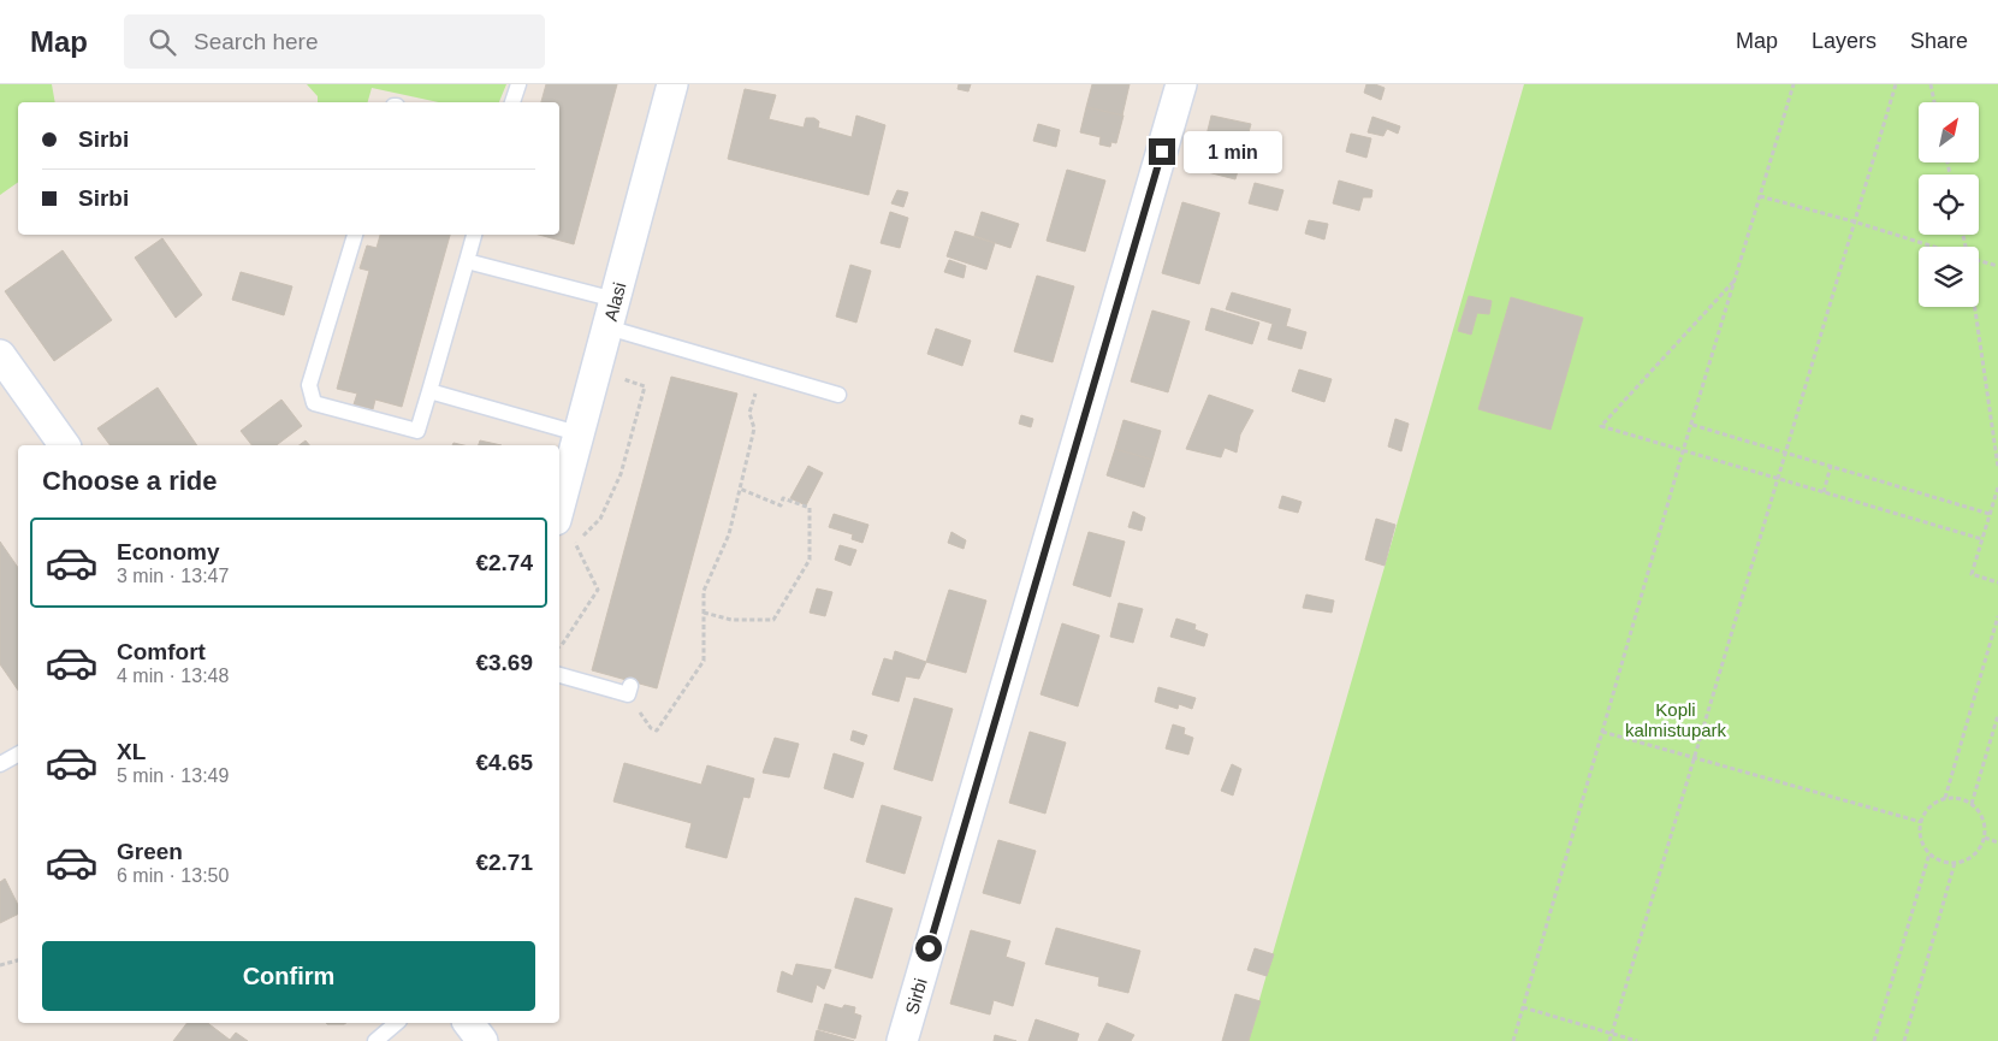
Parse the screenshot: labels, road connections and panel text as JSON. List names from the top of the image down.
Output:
{
  "streets": {
    "street": ["Alasi", "Sirbi"]
  },
  "parks": ["Kopli kalmistupark"],
  "north": "top right",
  "page": {
    "header": "Map",
    "search": "Search here",
    "nav": ["Map", "Layers", "Share"],
    "banner": ["Sirbi", "Sirbi"],
    "bubble": "1 min",
    "heading": "Choose a ride",
    "list": [
      {
        "name": "Economy",
        "note": "3 min · 13:47",
        "value": "€2.74"
      },
      {
        "name": "Comfort",
        "note": "4 min · 13:48",
        "value": "€3.69"
      },
      {
        "name": "XL",
        "note": "5 min · 13:49",
        "value": "€4.65"
      },
      {
        "name": "Green",
        "note": "6 min · 13:50",
        "value": "€2.71"
      }
    ],
    "buttons": "Confirm"
  }
}
